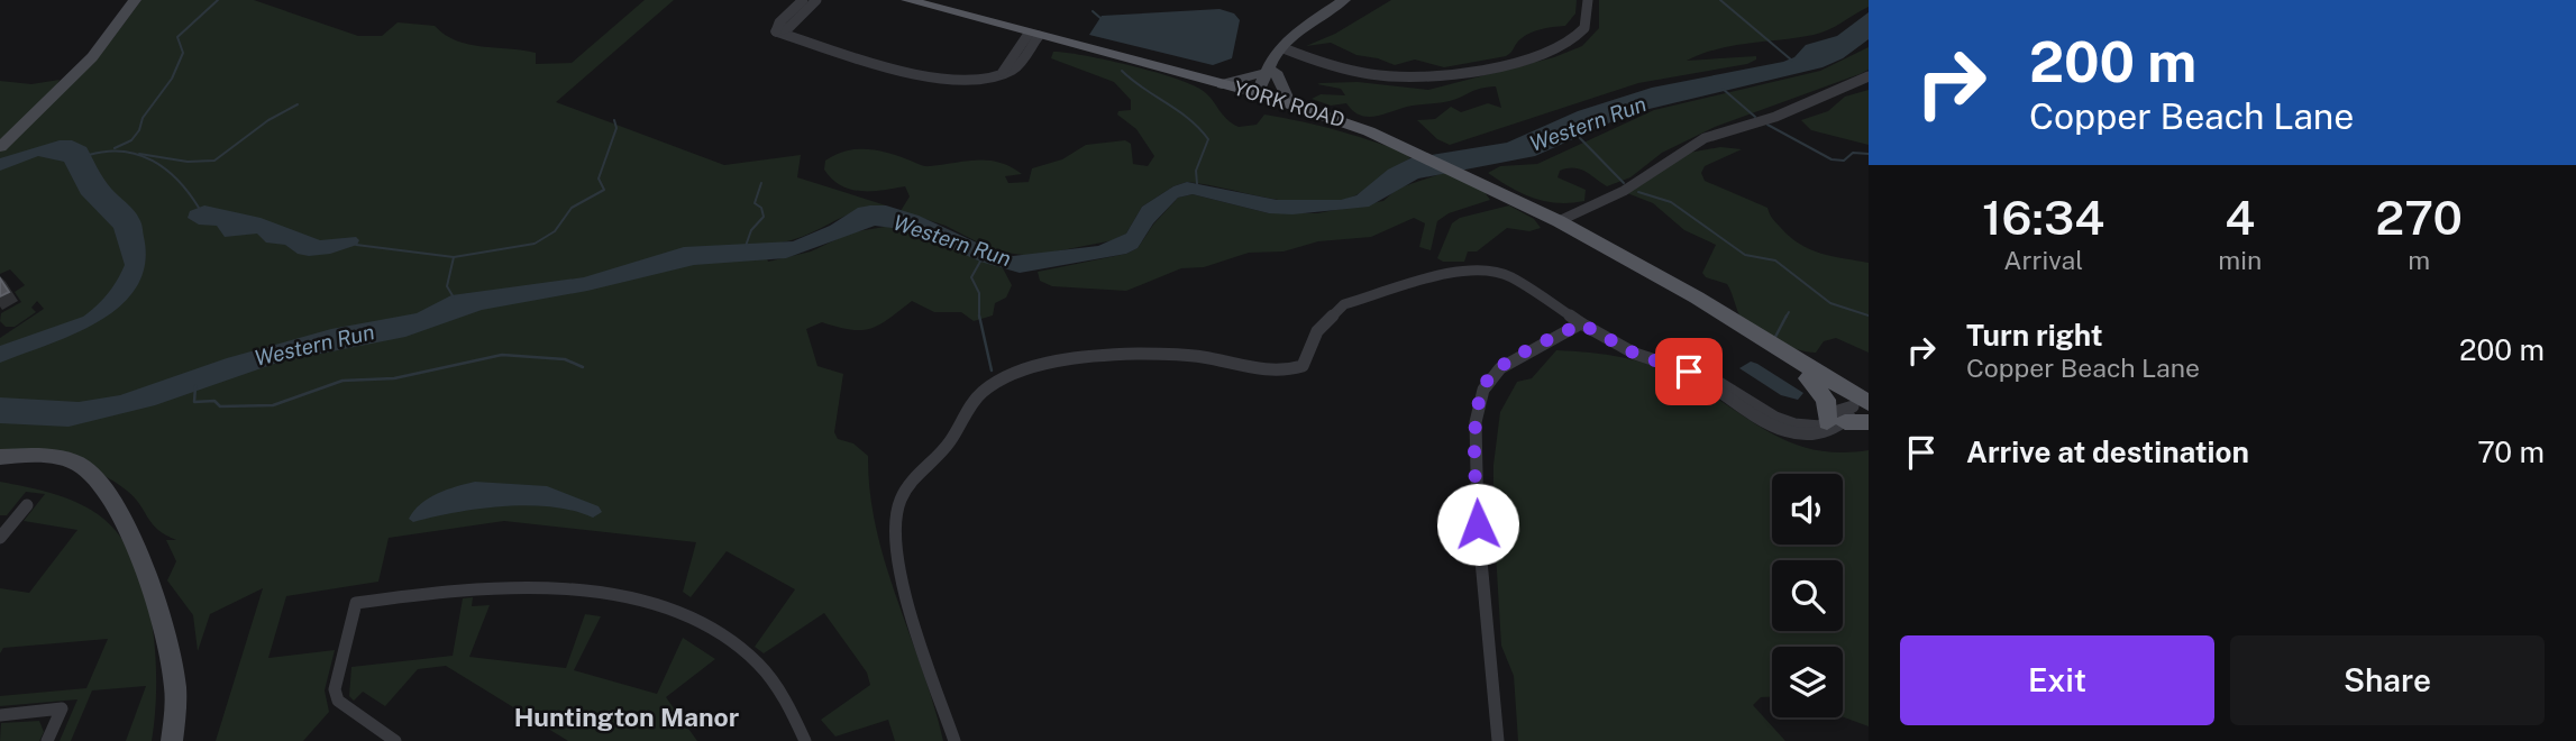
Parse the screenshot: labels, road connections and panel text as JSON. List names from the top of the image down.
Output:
{
  "streets": {
    "main road": ["YORK ROAD"]
  },
  "districts": ["Huntington Manor"],
  "water": ["Western Run"],
  "page": {
    "turn": ["200 m", "Copper Beach Lane"],
    "eta": [
      "16:34",
      "Arrival",
      "4",
      "min",
      "270",
      "m"
    ],
    "list": [
      {
        "name": "Turn right",
        "note": "Copper Beach Lane",
        "value": "200 m"
      },
      {
        "name": "Arrive at destination",
        "value": "70 m"
      }
    ],
    "buttons": ["Exit", "Share"]
  }
}
